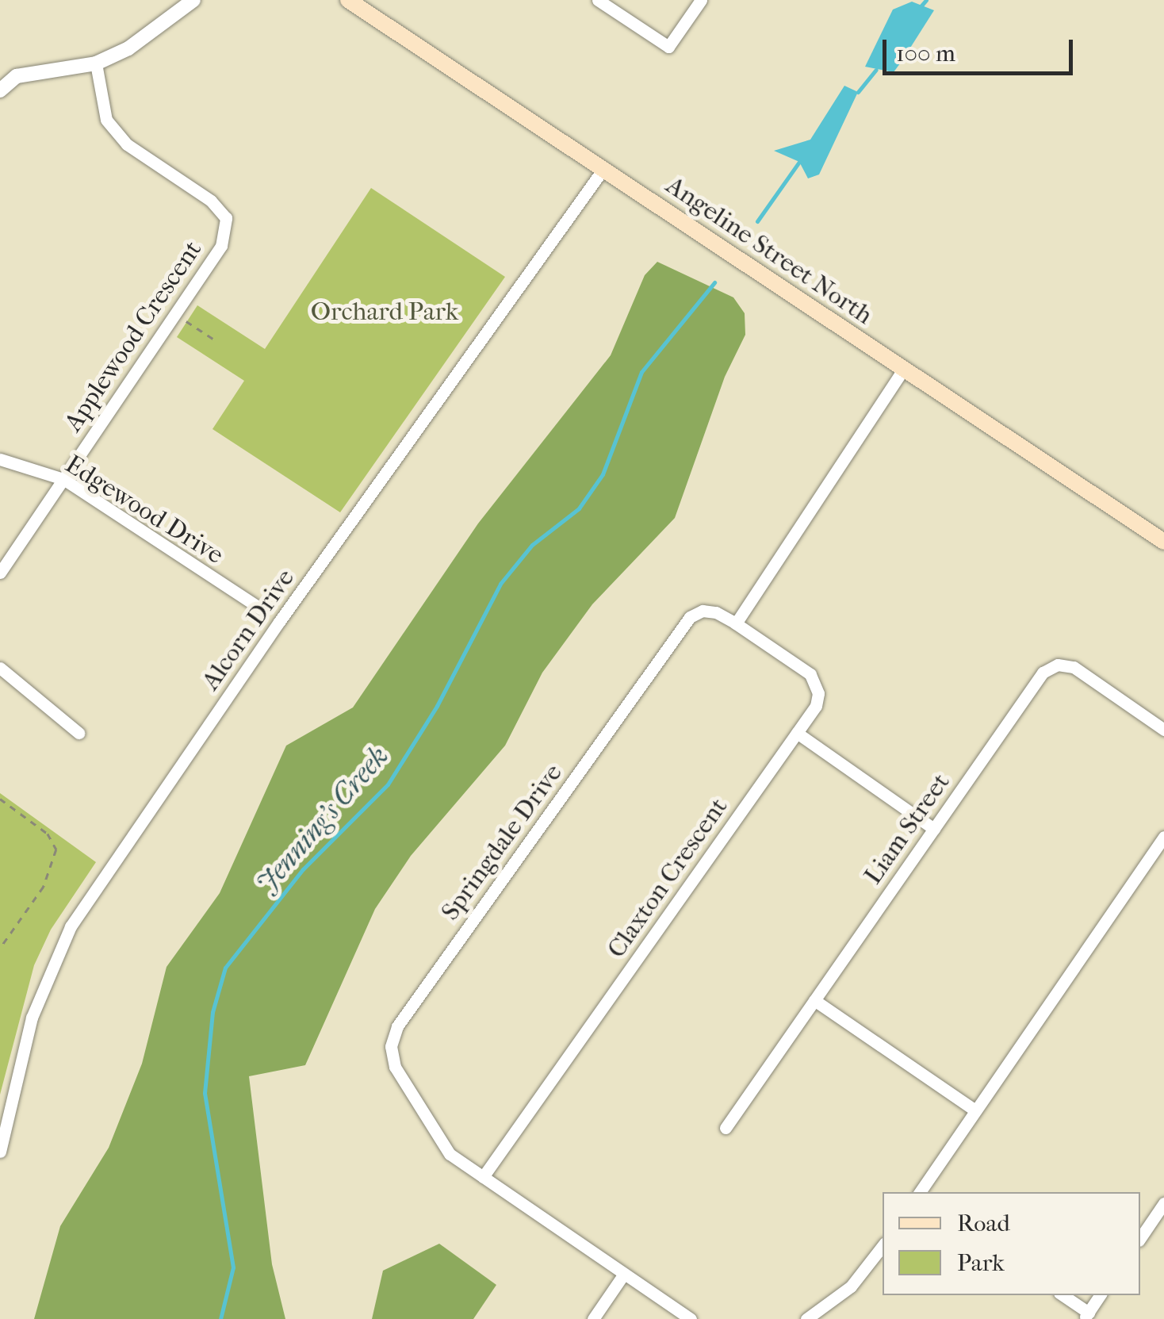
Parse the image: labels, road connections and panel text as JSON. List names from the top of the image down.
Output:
{
  "streets": {
    "main road": ["Angeline Street North"],
    "street": [
      "Applewood Crescent",
      "Edgewood Drive",
      "Alcorn Drive",
      "Liam Street",
      "Springdale Drive",
      "Claxton Crescent"
    ]
  },
  "crossings": [
    ["Angeline Street North", "Alcorn Drive"],
    ["Applewood Crescent", "Edgewood Drive"],
    ["Springdale Drive", "Claxton Crescent"]
  ],
  "water": ["Jenning's Creek"],
  "parks": ["Orchard Park"],
  "legend": ["Road", "Park"],
  "scale_bar": "100 m"
}
